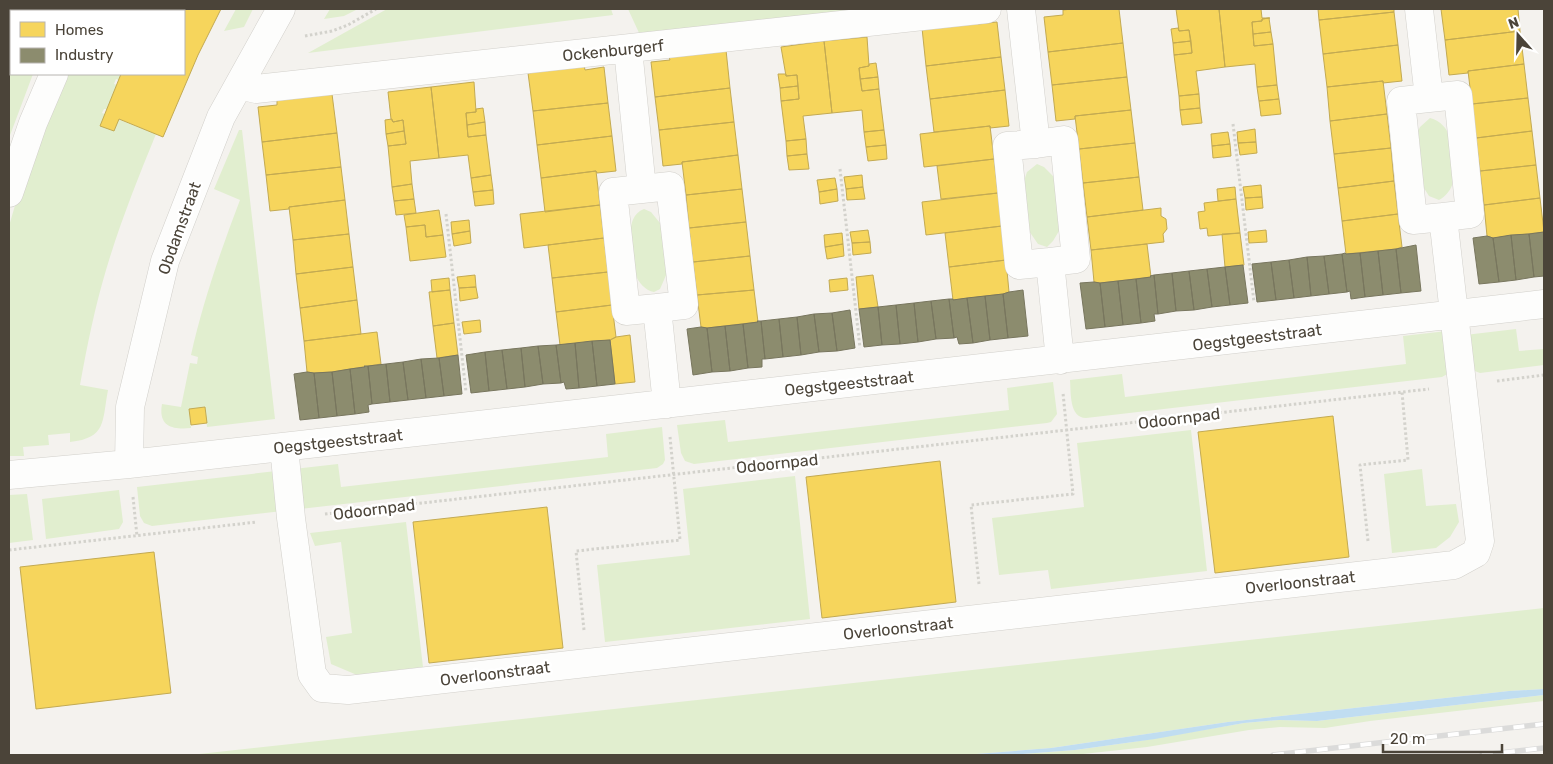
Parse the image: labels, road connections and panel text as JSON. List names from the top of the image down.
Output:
{
  "streets": {
    "street": [
      "Ockenburgerf",
      "Obdamstraat",
      "Oegstgeeststraat",
      "Overloonstraat"
    ],
    "path": ["Odoornpad"]
  },
  "crossings": [
    ["Ockenburgerf", "Obdamstraat"],
    ["Obdamstraat", "Oegstgeeststraat"],
    ["Oegstgeeststraat", "Overloonstraat"],
    ["Odoornpad", "Overloonstraat"]
  ],
  "legend": ["Homes", "Industry"],
  "scale_bar": "20 m",
  "north": "top"
}
